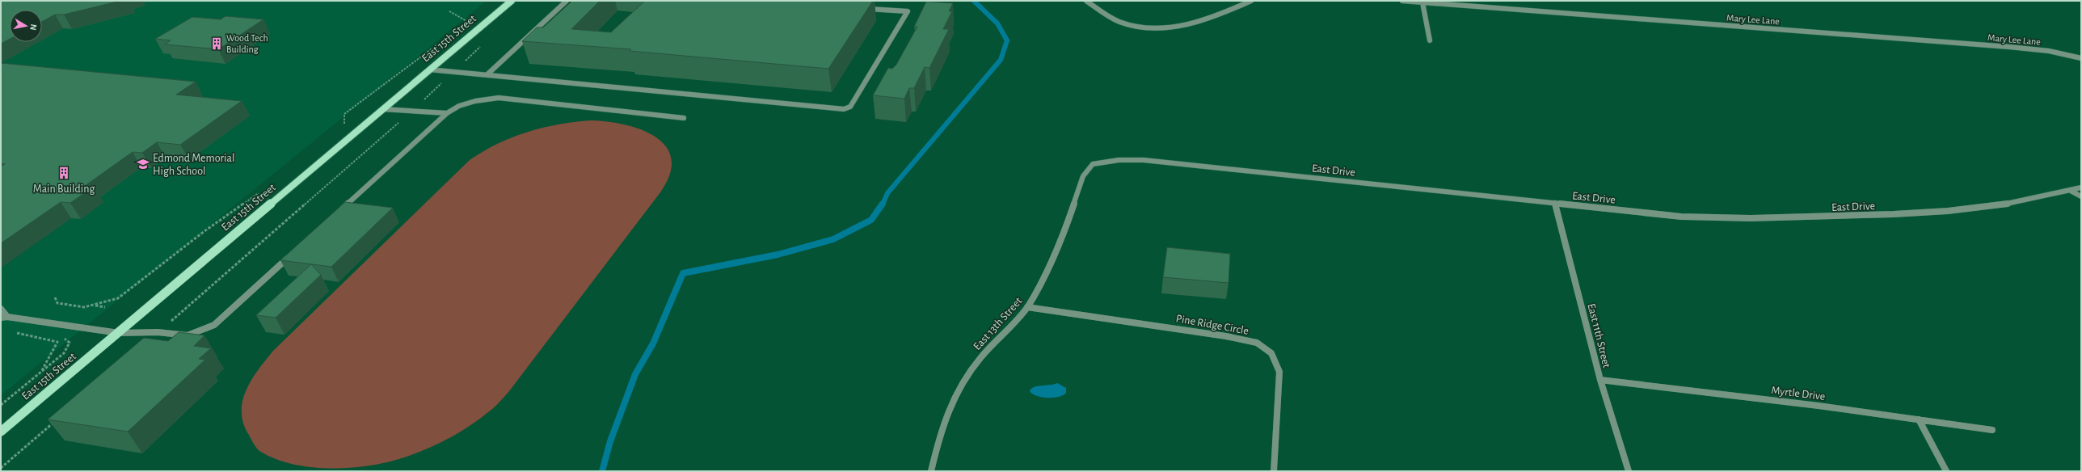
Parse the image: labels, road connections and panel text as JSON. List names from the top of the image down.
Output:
{
  "streets": {
    "main road": ["East 15th Street"],
    "street": [
      "Mary Lee Lane",
      "East Drive",
      "East 13th Street",
      "Pine Ridge Circle",
      "East 11th Street",
      "Myrtle Drive"
    ]
  },
  "crossings": [
    ["East Drive", "East 13th Street"],
    ["East Drive", "East 11th Street"],
    ["East 13th Street", "Pine Ridge Circle"],
    ["East 11th Street", "Myrtle Drive"]
  ],
  "places": {
    "building": ["Wood Tech Building", "Main Building"],
    "school or university": ["Edmond Memorial High School"]
  },
  "north": "right"
}
